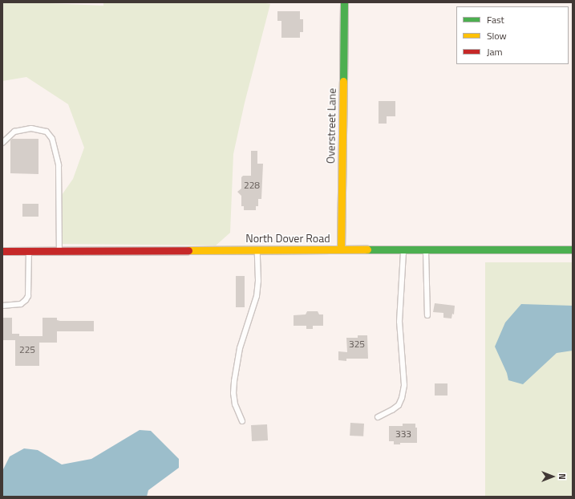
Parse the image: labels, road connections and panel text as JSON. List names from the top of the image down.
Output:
{
  "streets": {
    "street": ["Overstreet Lane", "North Dover Road"]
  },
  "crossings": [
    ["Overstreet Lane", "North Dover Road"]
  ],
  "house_numbers": [
    "228",
    "325",
    "225",
    "333"
  ],
  "legend": ["Fast", "Slow", "Jam"],
  "north": "right"
}
